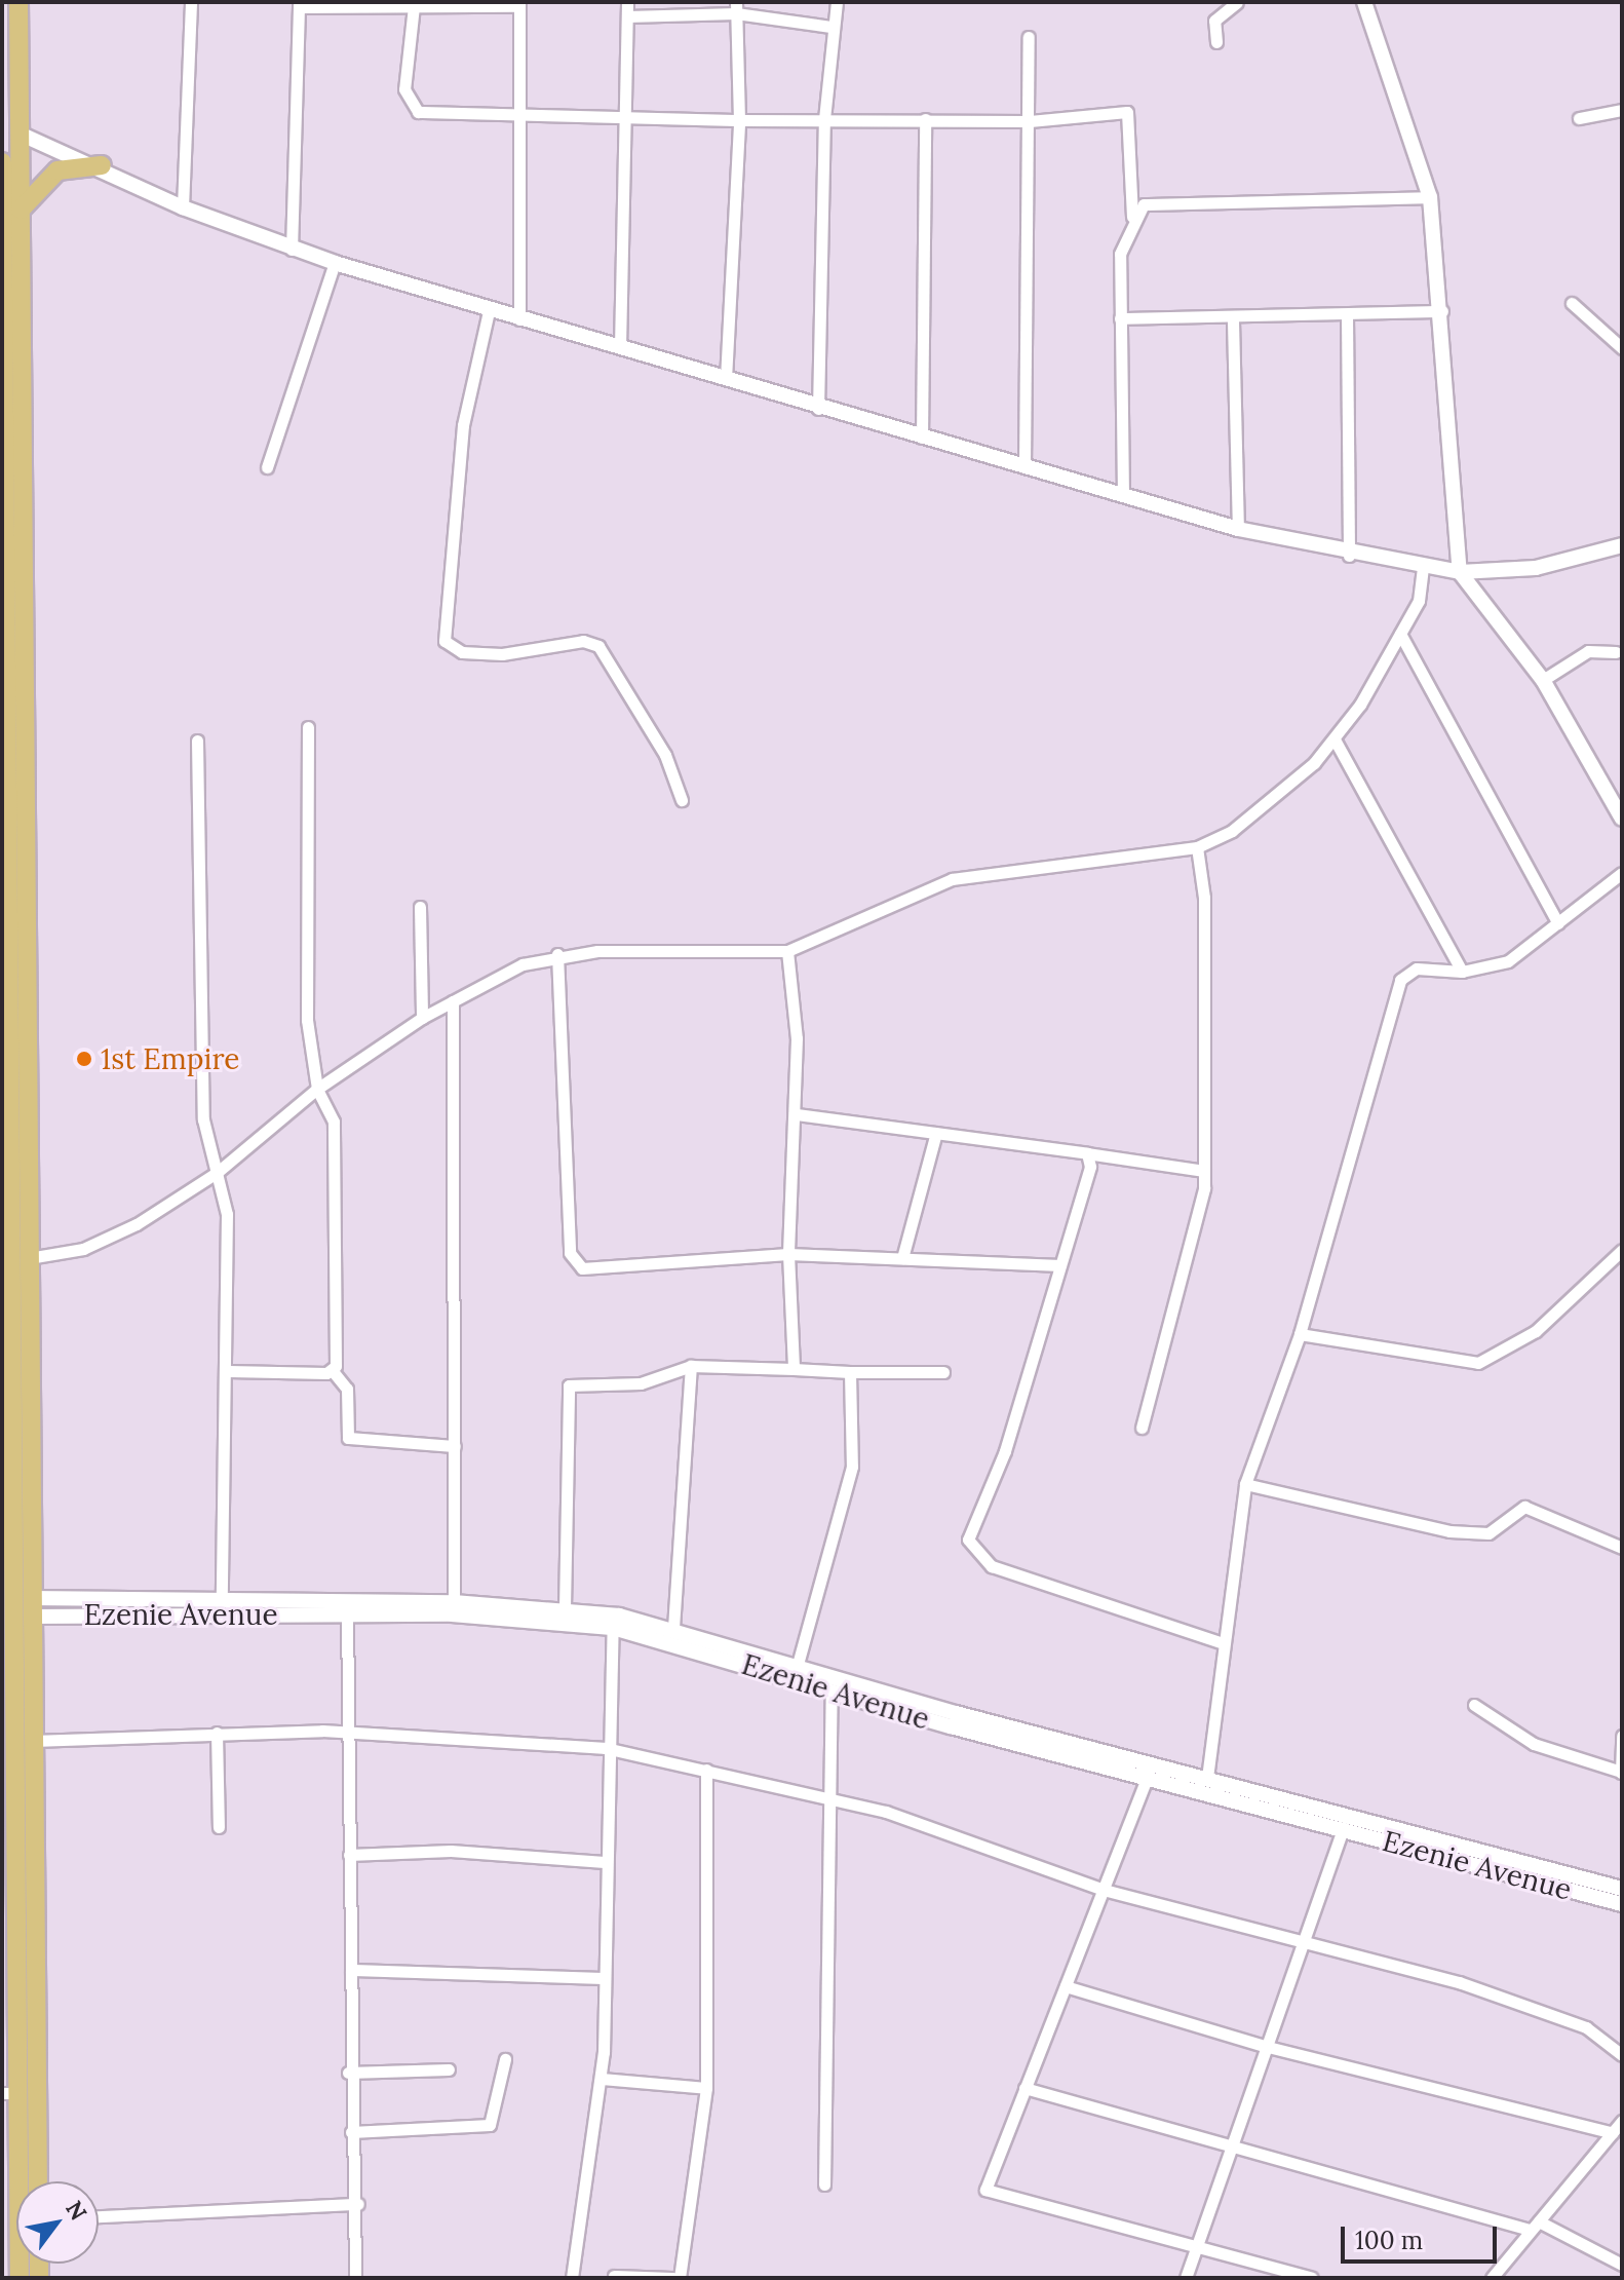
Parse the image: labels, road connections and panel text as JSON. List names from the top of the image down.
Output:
{
  "streets": {
    "street": ["Ezenie Avenue"]
  },
  "places": ["1st Empire"],
  "scale_bar": "100 m",
  "north": "top right"
}
